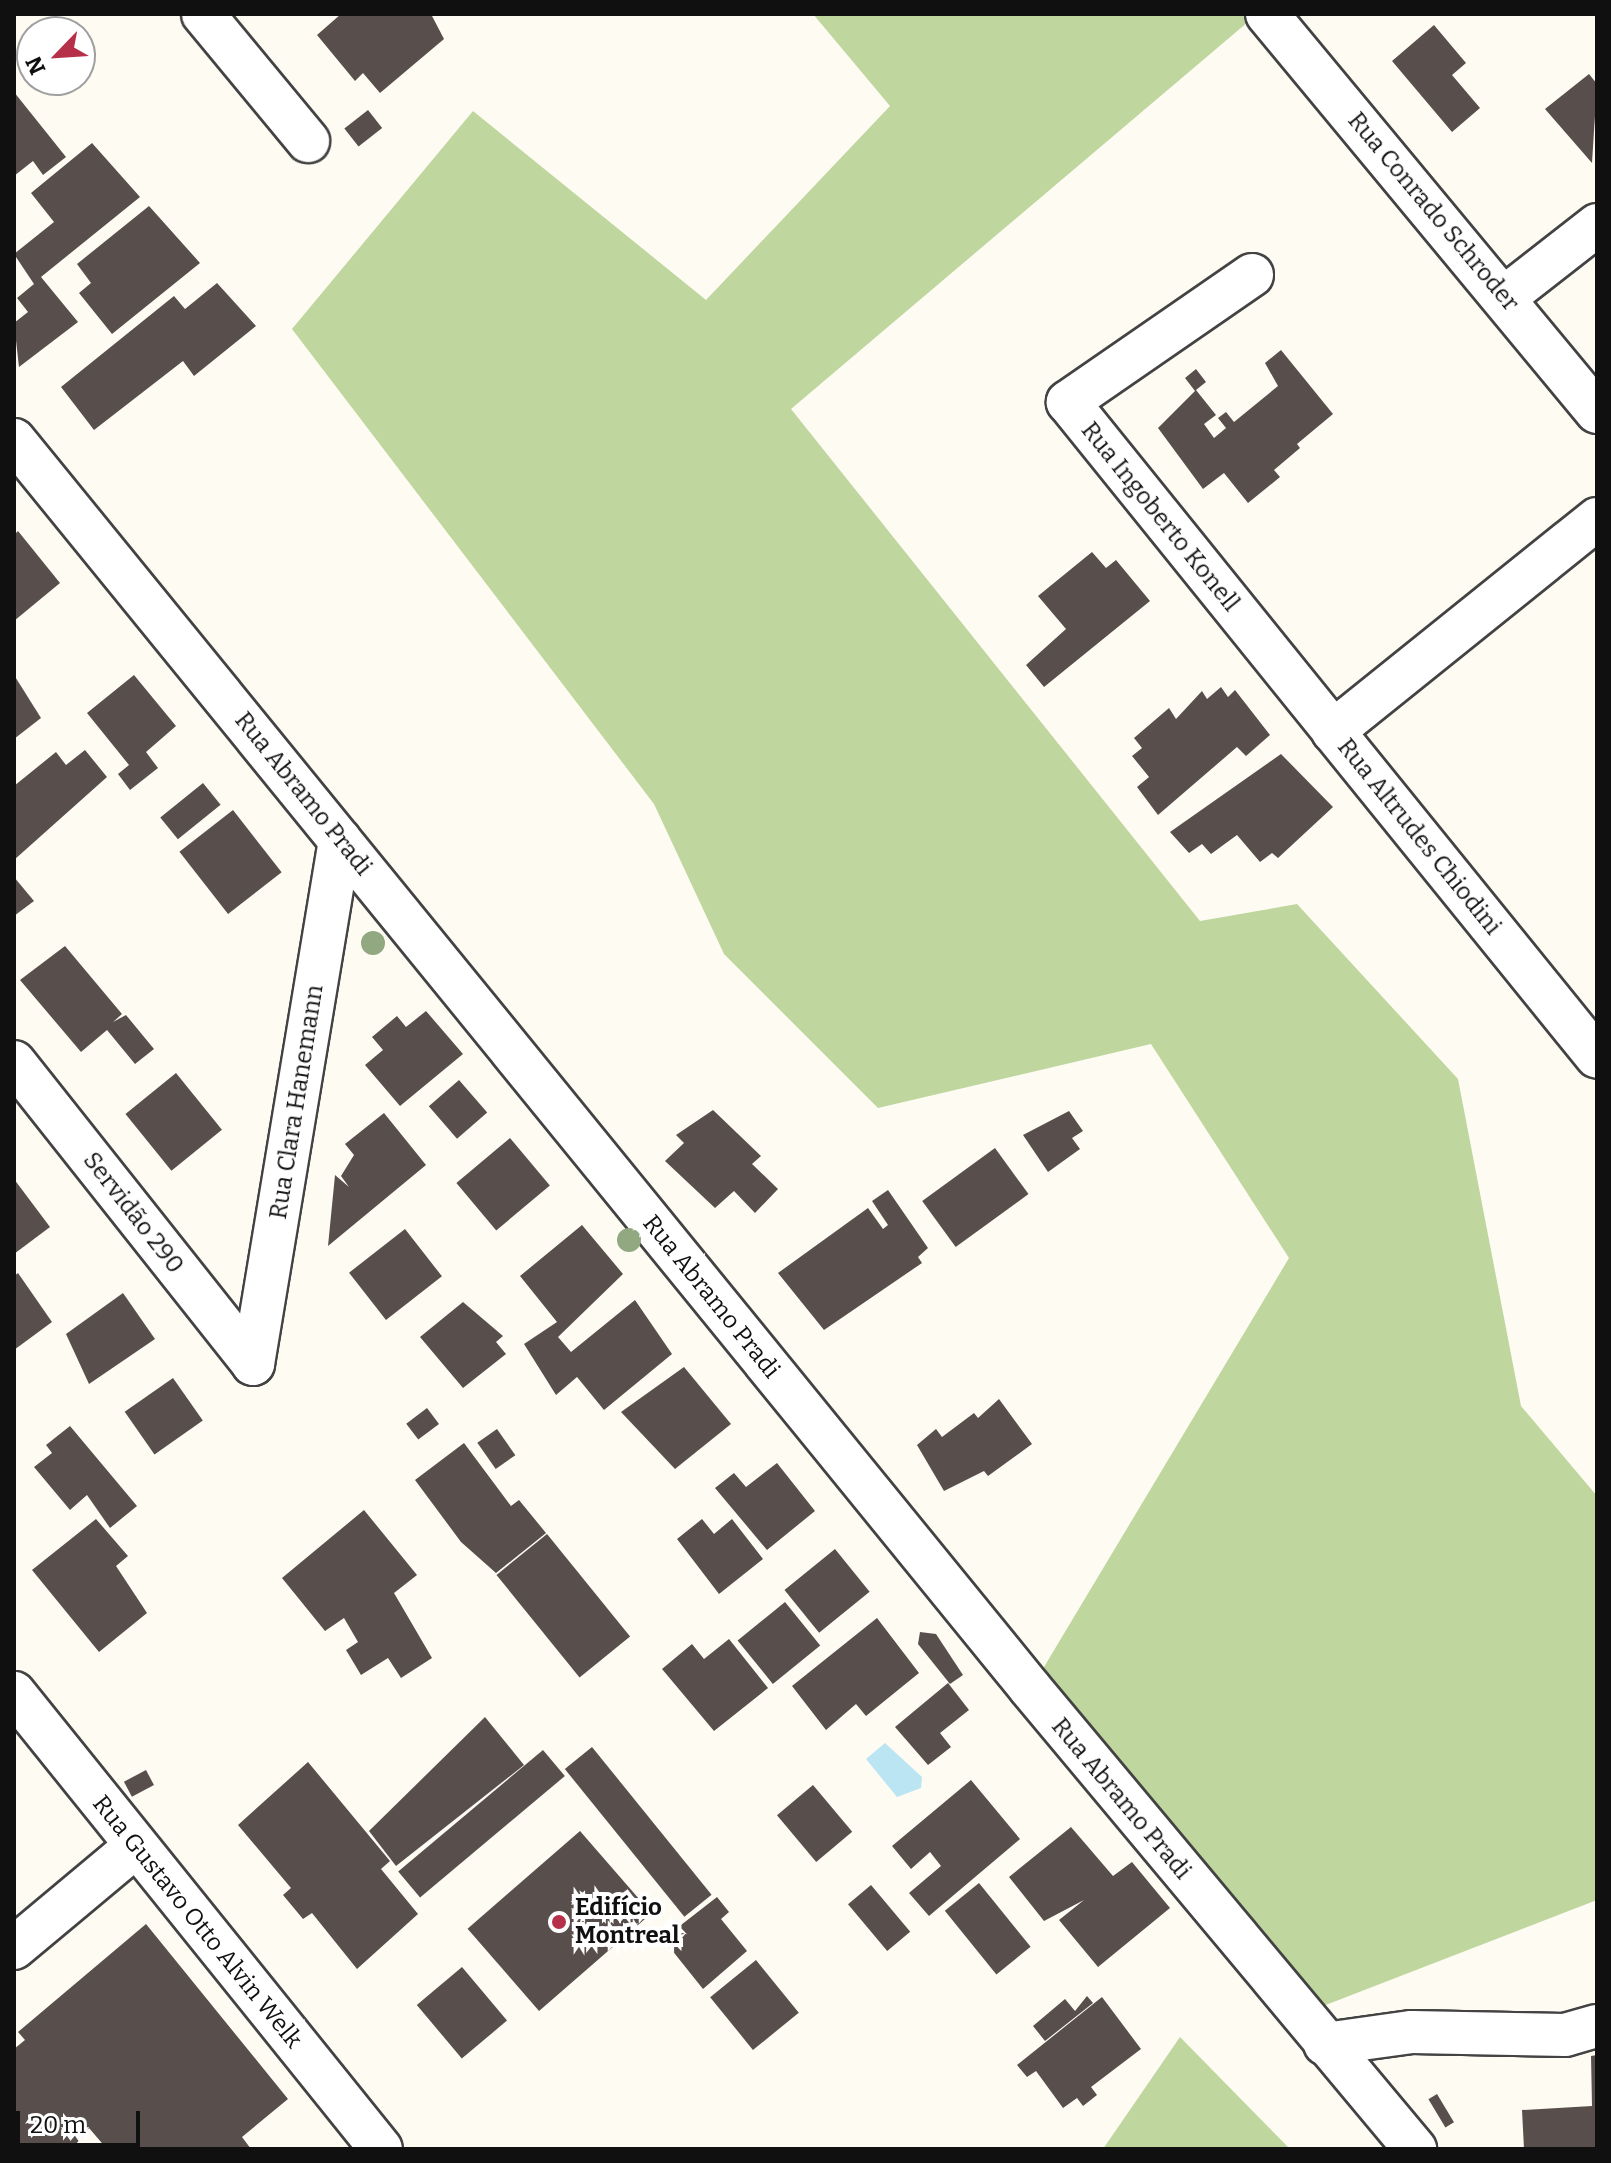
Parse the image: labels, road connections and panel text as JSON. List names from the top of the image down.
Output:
{
  "streets": {
    "street": [
      "Rua Conrado Schroder",
      "Rua Ingoberto Konell",
      "Rua Abramo Pradi",
      "Rua Altrudes Chiodini",
      "Rua Clara Hanemann",
      "Servidão 290",
      "Rua Gustavo Otto Alvin Welk"
    ]
  },
  "crossings": [
    ["Rua Ingoberto Konell", "Rua Altrudes Chiodini"],
    ["Rua Abramo Pradi", "Rua Clara Hanemann"],
    ["Rua Clara Hanemann", "Servidão 290"]
  ],
  "places": ["Edifício Montreal"],
  "scale_bar": "20 m",
  "north": "bottom left"
}
